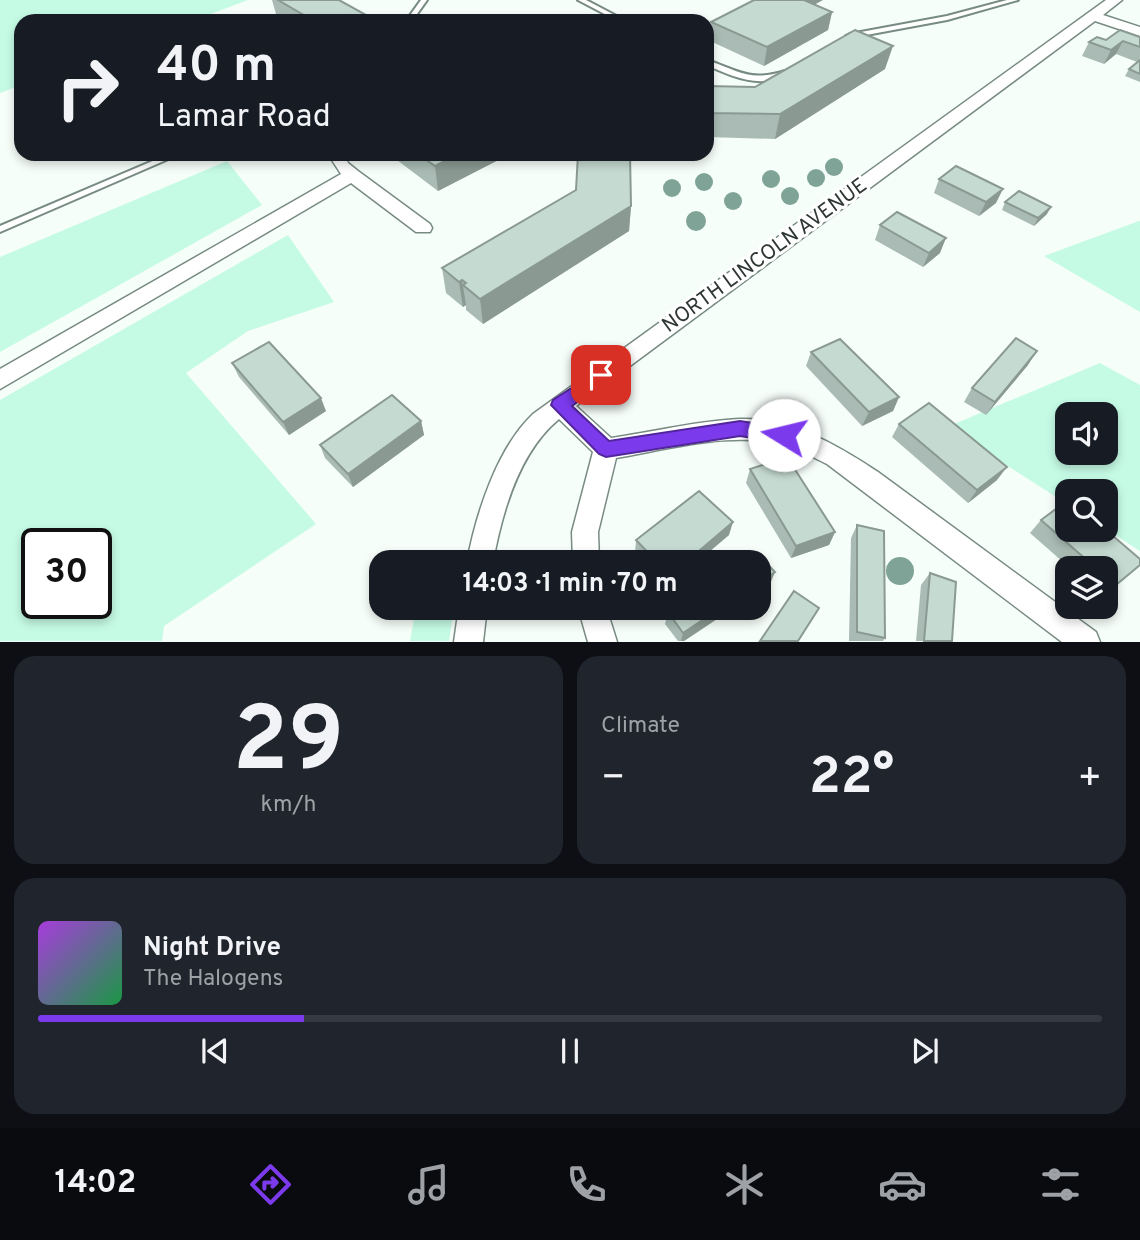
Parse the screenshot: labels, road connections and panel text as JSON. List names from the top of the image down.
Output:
{
  "streets": {
    "street": ["NORTH LINCOLN AVENUE"]
  },
  "page": {
    "turn": ["40 m", "Lamar Road"],
    "limit": "30",
    "trip": "14:03 · 1 min · 70 m",
    "tile": [
      ["29", "km/h"],
      "Climate"
    ],
    "heat": ["−", "22°", "+"],
    "song": ["Night Drive", "The Halogens"],
    "tabs": "14:02"
  }
}
